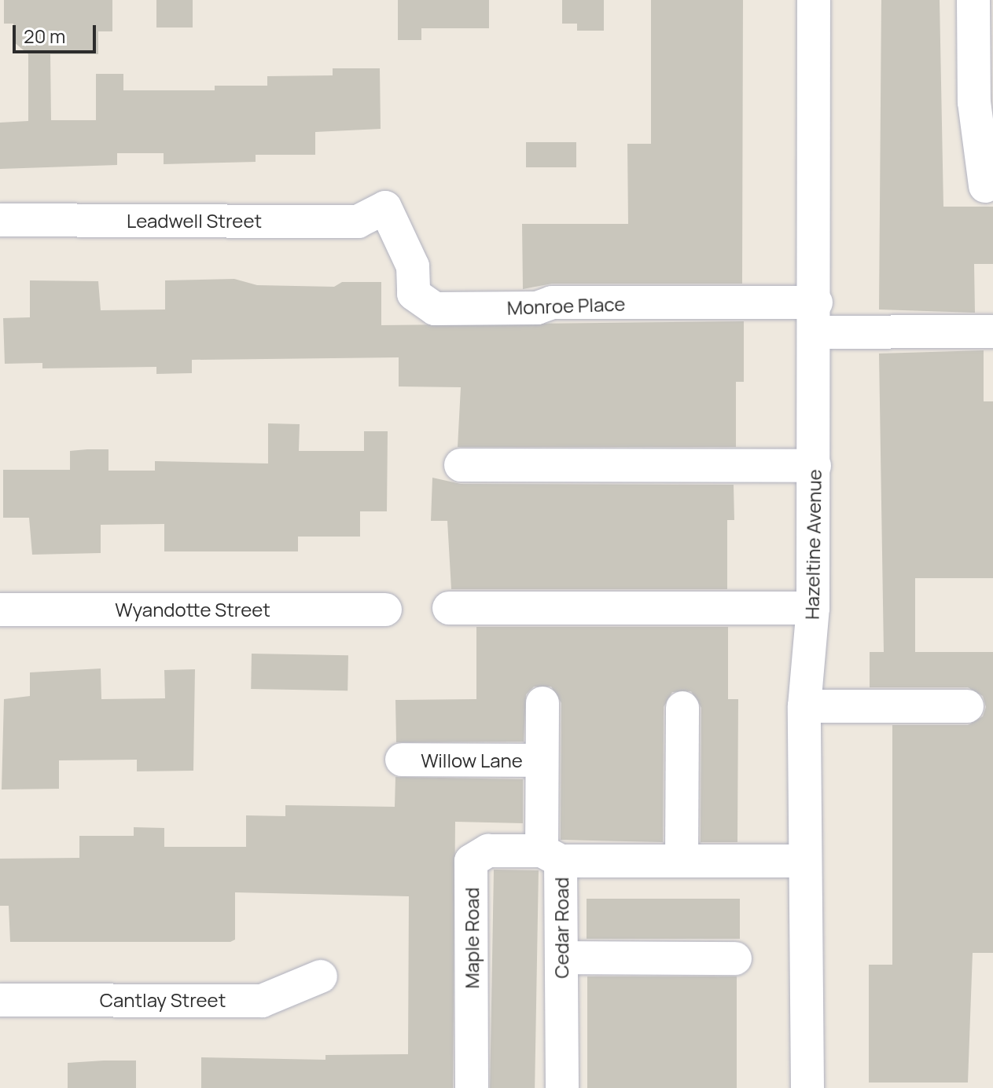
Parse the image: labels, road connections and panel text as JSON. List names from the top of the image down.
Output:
{
  "streets": {
    "street": [
      "Leadwell Street",
      "Monroe Place",
      "Hazeltine Avenue",
      "Wyandotte Street",
      "Willow Lane",
      "Cedar Road",
      "Maple Road",
      "Cantlay Street"
    ]
  },
  "crossings": [
    ["Leadwell Street", "Monroe Place"],
    ["Monroe Place", "Hazeltine Avenue"],
    ["Hazeltine Avenue", "Maple Road"],
    ["Willow Lane", "Cedar Road"],
    ["Cedar Road", "Maple Road"]
  ],
  "scale_bar": "20 m"
}
